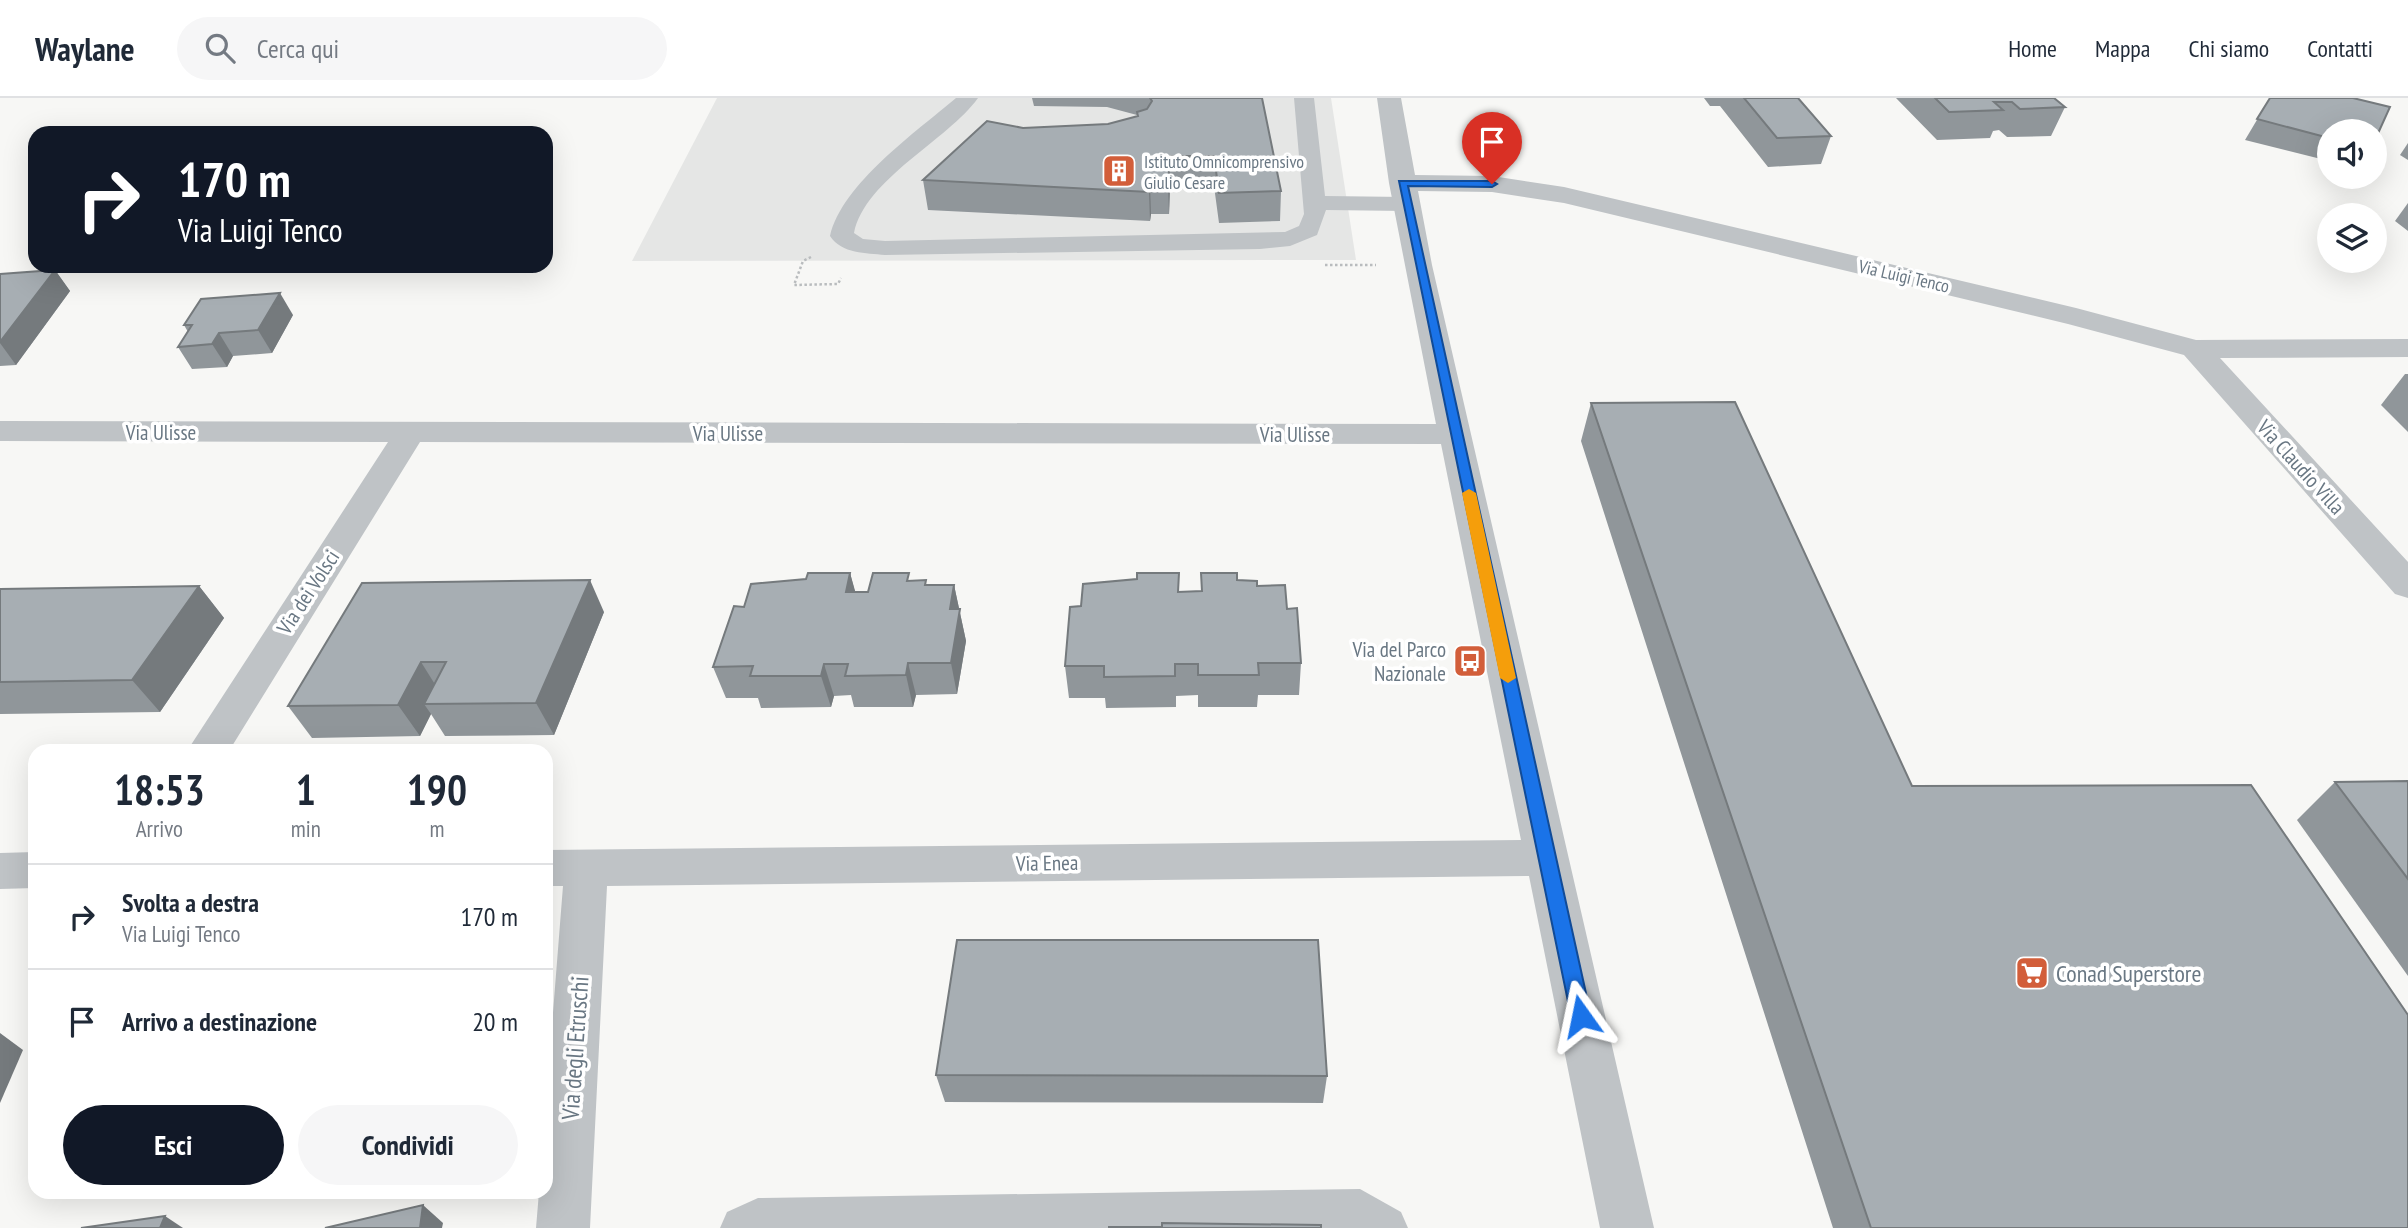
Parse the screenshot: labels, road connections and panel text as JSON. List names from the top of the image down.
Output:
{
  "streets": {
    "street": [
      "Via Luigi Tenco",
      "Via Ulisse",
      "Via Claudio Villa",
      "Via dei Volsci",
      "Via Enea",
      "Via degli Etruschi"
    ]
  },
  "crossings": [
    ["Via Luigi Tenco", "Via Claudio Villa"],
    ["Via Ulisse", "Via dei Volsci"],
    ["Via Enea", "Via degli Etruschi"]
  ],
  "places": {
    "building": ["Istituto Omnicomprensivo Giulio Cesare"],
    "bus stop": ["Via del Parco Nazionale"],
    "supermarket": ["Conad Superstore"]
  },
  "page": {
    "header": "Waylane",
    "search": "Cerca qui",
    "nav": [
      "Home",
      "Mappa",
      "Chi siamo",
      "Contatti"
    ],
    "turn": ["170 m", "Via Luigi Tenco"],
    "eta": [
      "18:53",
      "Arrivo",
      "1",
      "min",
      "190",
      "m"
    ],
    "list": [
      {
        "name": "Svolta a destra",
        "note": "Via Luigi Tenco",
        "value": "170 m"
      },
      {
        "name": "Arrivo a destinazione",
        "value": "20 m"
      }
    ],
    "buttons": ["Esci", "Condividi"]
  }
}
